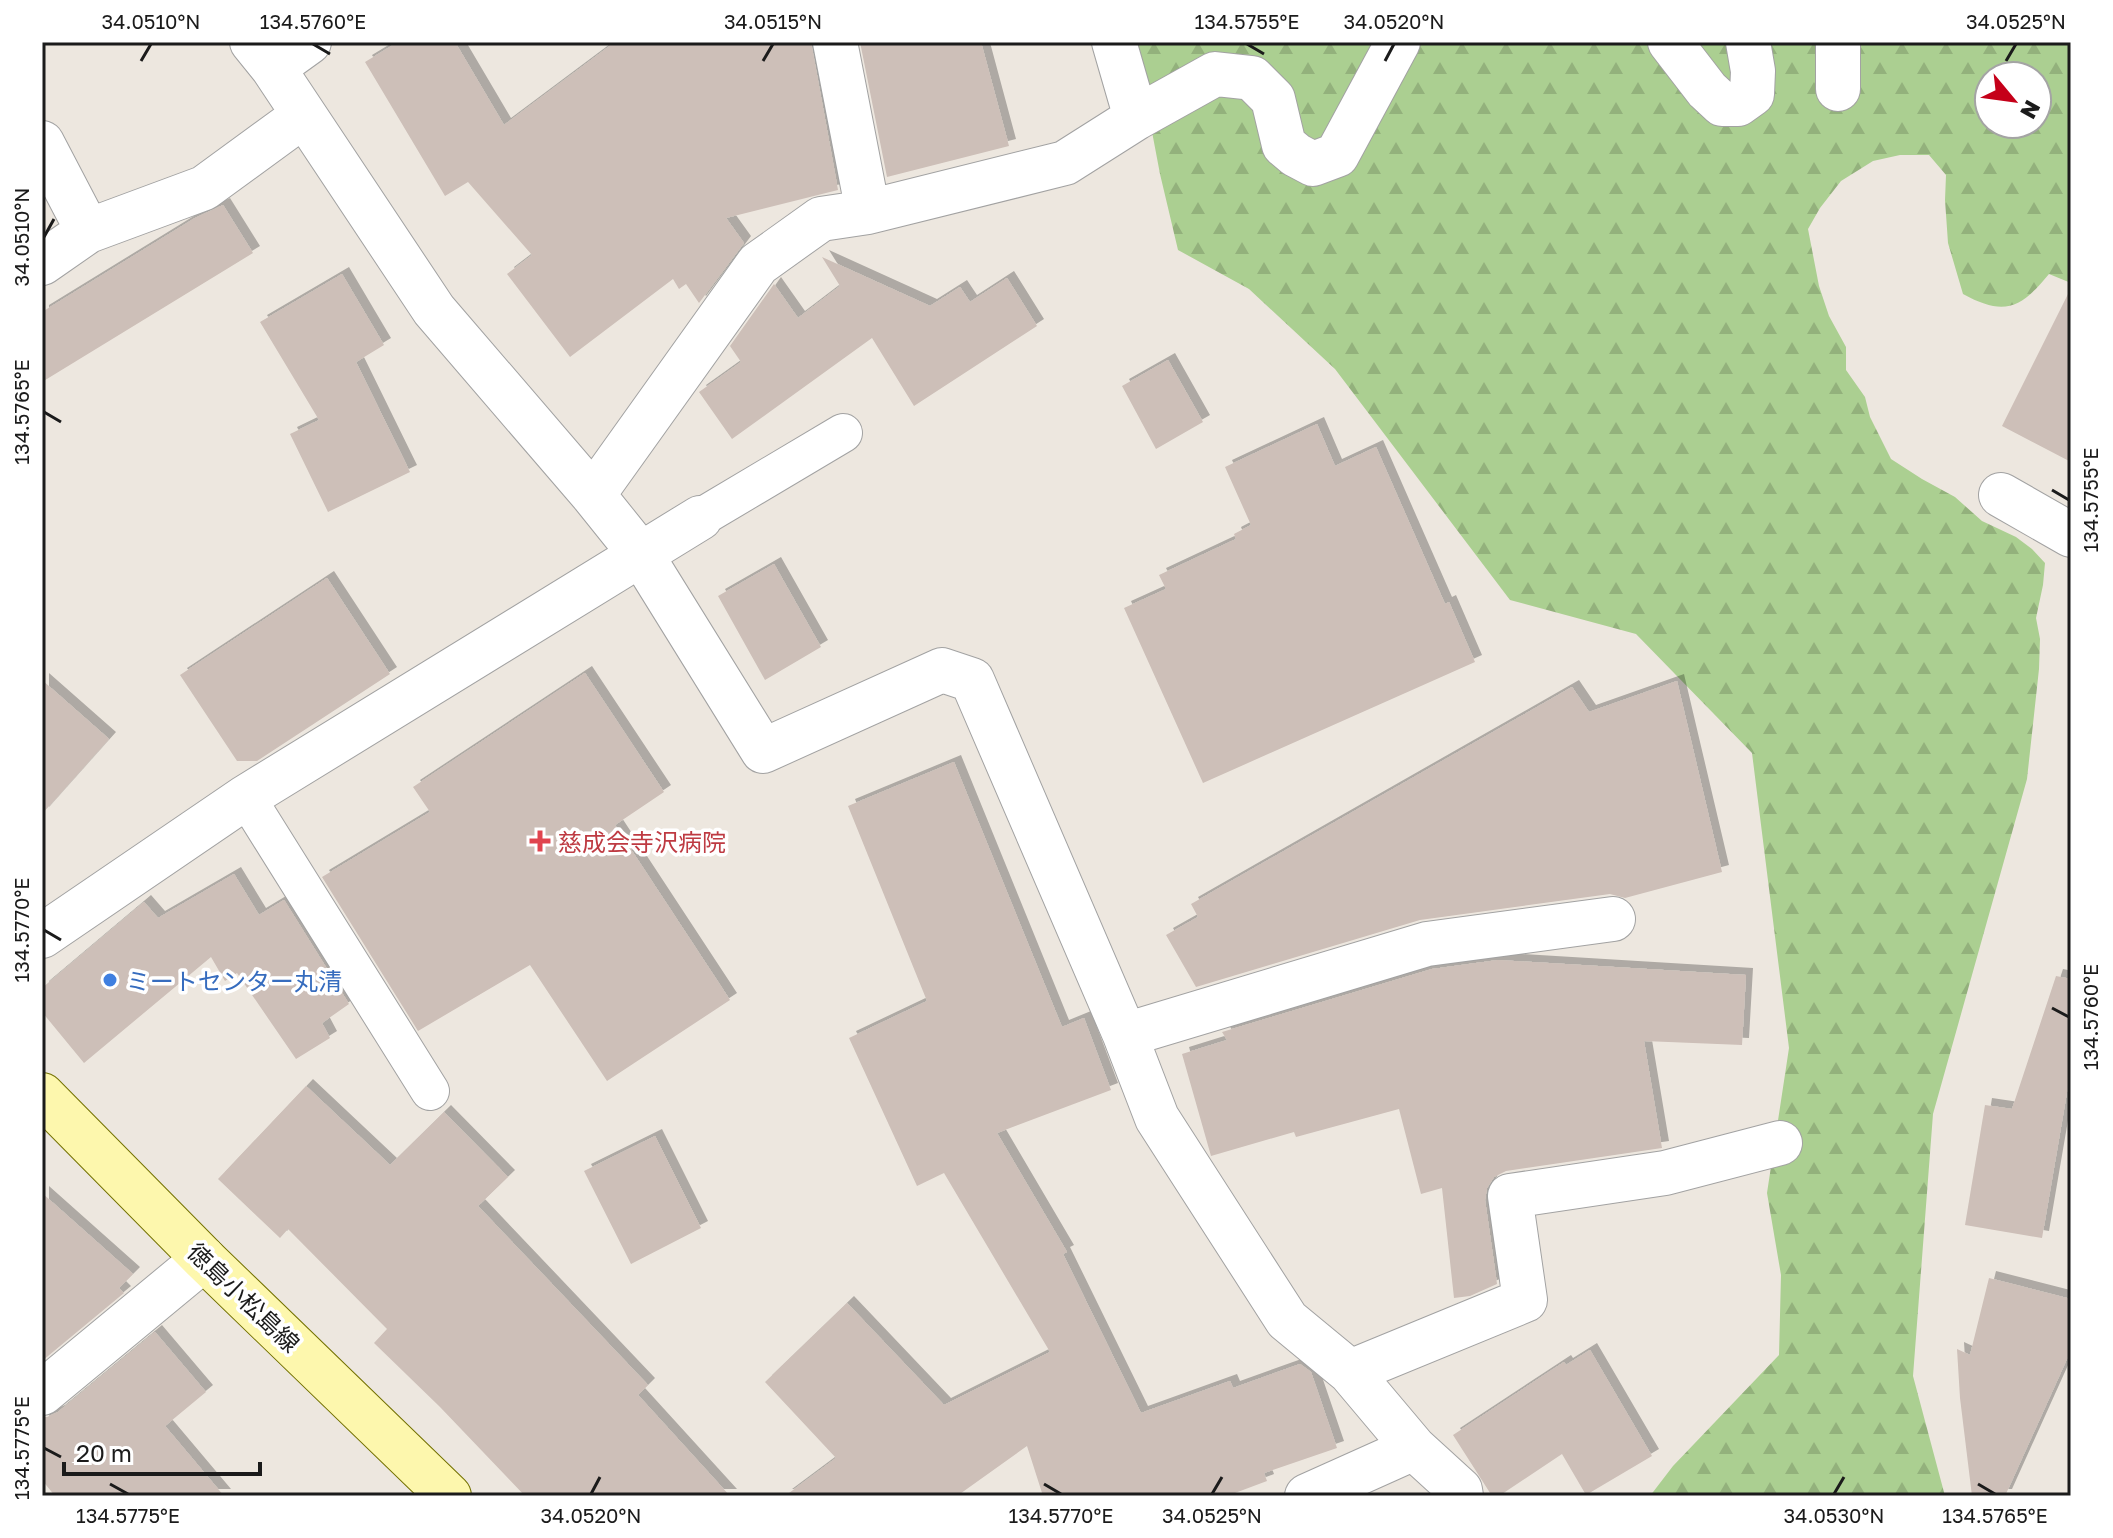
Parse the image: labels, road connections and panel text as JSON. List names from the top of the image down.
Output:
{
  "streets": {
    "main road": ["徳島小松島線"]
  },
  "places": {
    "health": ["慈成会寺沢病院"],
    "other": ["ミートセンター丸清"]
  },
  "scale_bar": "20 m",
  "north": "bottom right",
  "coordinates": [
    "34.0510°N",
    "134.5760°E",
    "34.0515°N",
    "134.5755°E",
    "34.0520°N",
    "34.0525°N",
    "134.5765°E",
    "134.5770°E",
    "134.5775°E",
    "34.0530°N"
  ]
}
